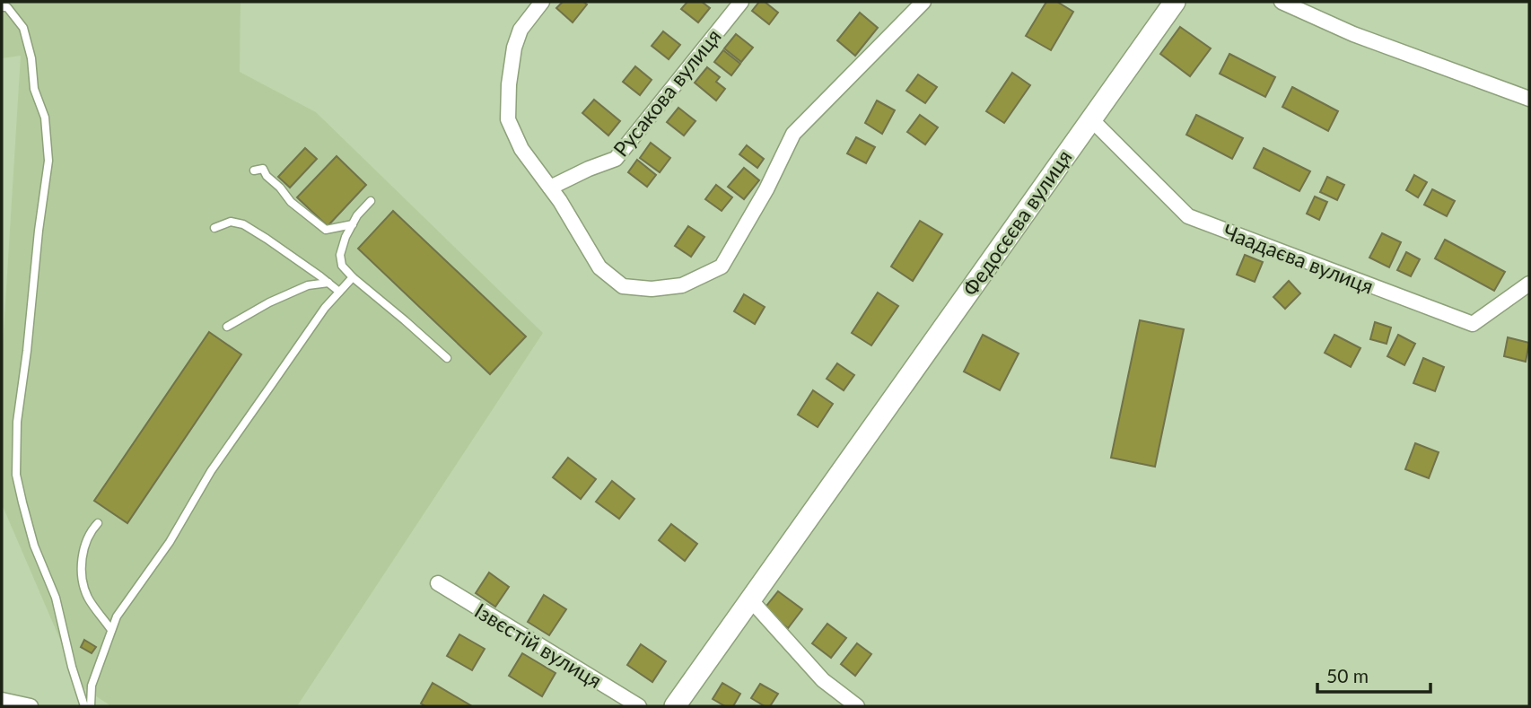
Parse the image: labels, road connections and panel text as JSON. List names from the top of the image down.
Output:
{
  "streets": {
    "main road": ["Федосєєва вулиця"],
    "street": ["Русакова вулиця", "Чаадаєва вулиця", "Ізвєстій вулиця"]
  },
  "crossings": [
    ["Федосєєва вулиця", "Чаадаєва вулиця"]
  ],
  "scale_bar": "50 m"
}
